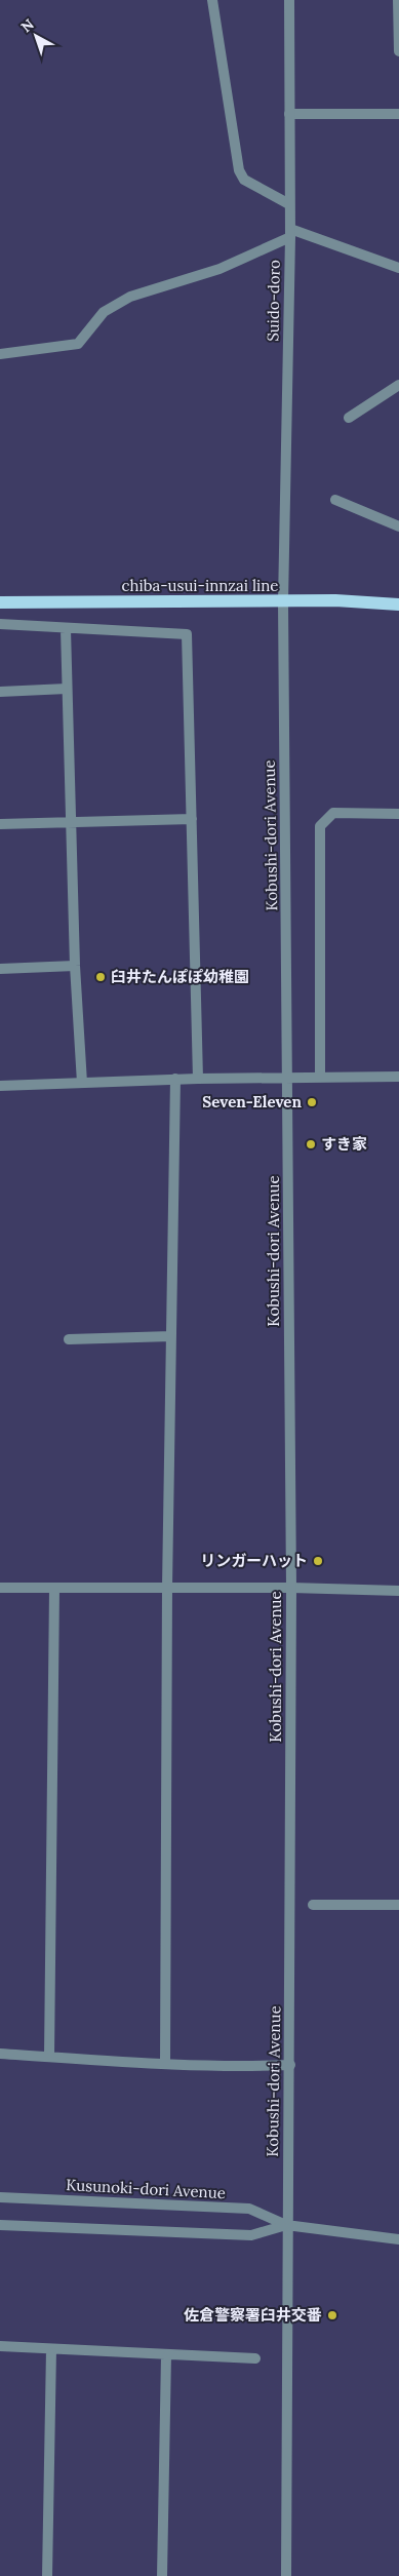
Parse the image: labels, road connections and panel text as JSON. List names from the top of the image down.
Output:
{
  "streets": {
    "main road": ["chiba-usui-innzai line"],
    "street": ["Suido-doro", "Kobushi-dori Avenue", "Kusunoki-dori Avenue"]
  },
  "crossings": [
    ["Suido-doro", "chiba-usui-innzai line"],
    ["Suido-doro", "Kobushi-dori Avenue"],
    ["chiba-usui-innzai line", "Kobushi-dori Avenue"],
    ["Kobushi-dori Avenue", "Kusunoki-dori Avenue"]
  ],
  "places": [
    "臼井たんぽぽ幼稚園",
    "Seven-Eleven",
    "すき家",
    "リンガーハット",
    "佐倉警察署臼井交番"
  ],
  "north": "top left"
}
